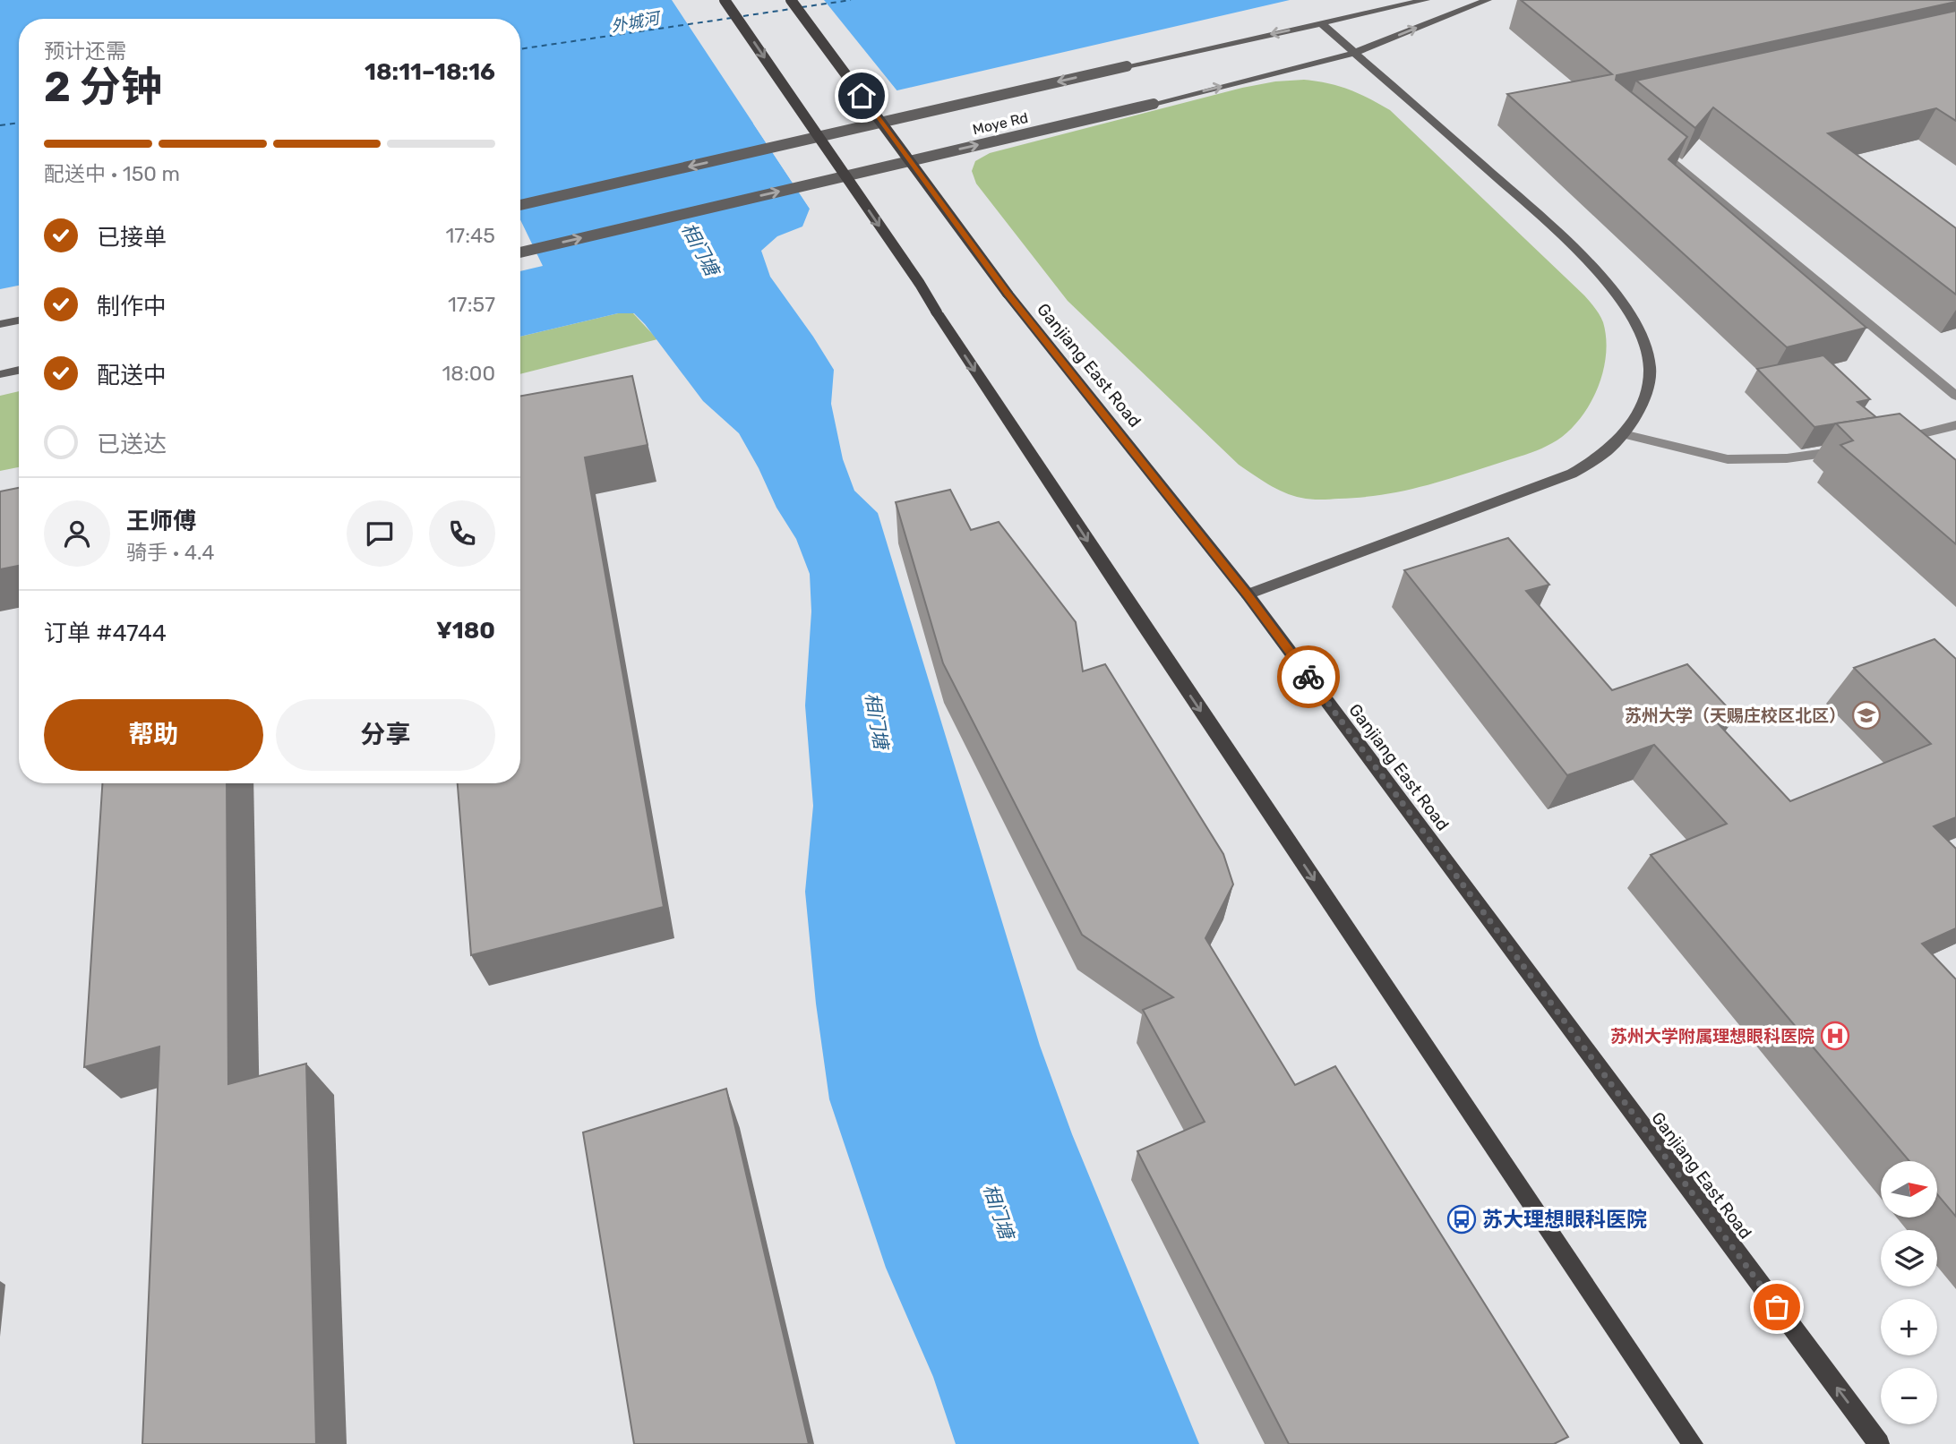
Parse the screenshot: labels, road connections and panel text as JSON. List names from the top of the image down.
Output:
{
  "streets": {
    "main road": ["Moye Rd", "Ganjiang East Road"]
  },
  "water": ["外城河", "相门塘"],
  "places": {
    "school or university": ["苏州大学（天赐庄校区北区）"],
    "hospital": ["苏州大学附属理想眼科医院"],
    "bus stop": ["苏大理想眼科医院"]
  },
  "north": "right",
  "page": {
    "heading": ["2 分钟", "预计还需", "18:11–18:16"],
    "panel": [
      "王师傅",
      "骑手 · 4.4",
      "订单 #4744",
      "¥180"
    ],
    "bar": "配送中 · 150 m",
    "list": [
      ["已接单", "17:45"],
      ["制作中", "17:57"],
      ["配送中", "18:00"],
      "已送达"
    ],
    "buttons": ["帮助", "分享"],
    "map_buttons": ["+", "−"]
  }
}
